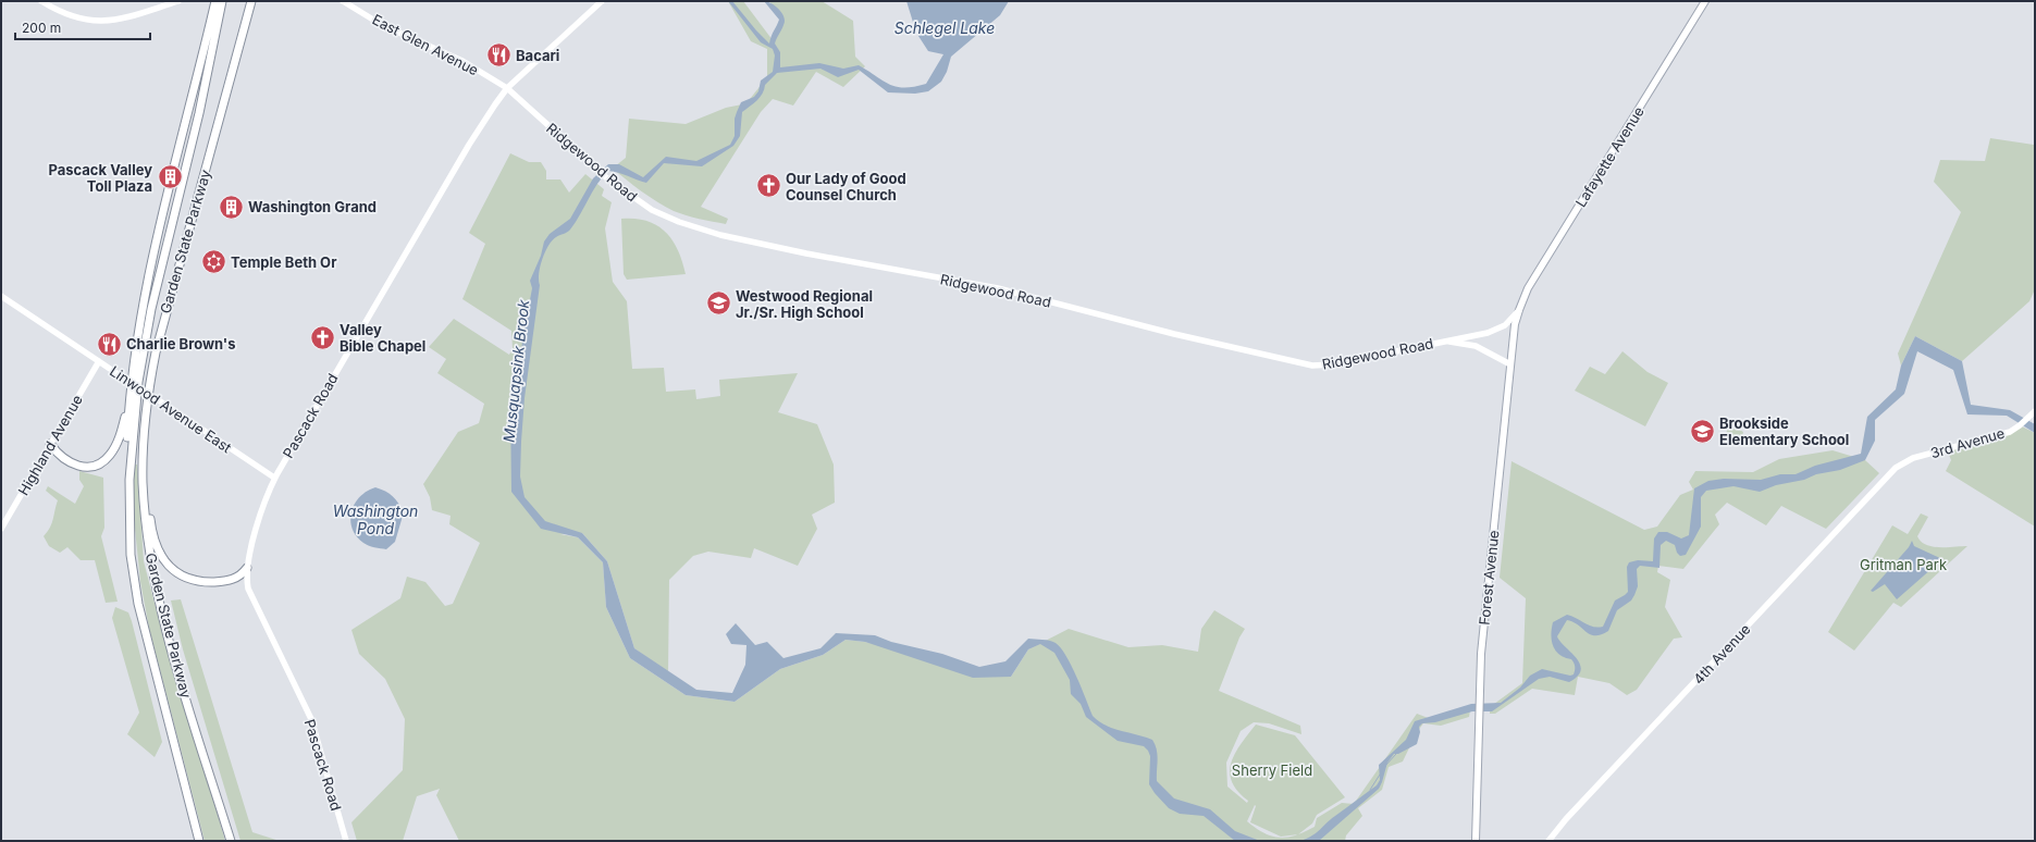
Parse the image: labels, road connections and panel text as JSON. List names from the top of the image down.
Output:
{
  "streets": {
    "highway": ["Garden State Parkway"],
    "main road": [
      "East Glen Avenue",
      "Lafayette Avenue",
      "Ridgewood Road",
      "Linwood Avenue East",
      "Pascack Road",
      "3rd Avenue",
      "Highland Avenue",
      "Forest Avenue",
      "4th Avenue"
    ]
  },
  "crossings": [
    ["East Glen Avenue", "Ridgewood Road"],
    ["East Glen Avenue", "Pascack Road"],
    ["Lafayette Avenue", "Ridgewood Road"],
    ["Lafayette Avenue", "Forest Avenue"],
    ["Ridgewood Road", "Pascack Road"],
    ["Ridgewood Road", "Forest Avenue"],
    ["Linwood Avenue East", "Pascack Road"],
    ["Linwood Avenue East", "Highland Avenue"],
    ["3rd Avenue", "4th Avenue"]
  ],
  "water": ["Schlegel Lake", "Musquapsink Brook", "Washington Pond"],
  "parks": ["Gritman Park", "Sherry Field"],
  "places": {
    "restaurant": ["Bacari", "Charlie Brown's"],
    "building": ["Pascack Valley Toll Plaza", "Washington Grand"],
    "church": ["Our Lady of Good Counsel Church", "Valley Bible Chapel"],
    "synagogue": ["Temple Beth Or"],
    "school or university": ["Westwood Regional Jr./Sr. High School", "Brookside Elementary School"]
  },
  "scale_bar": "200 m"
}
